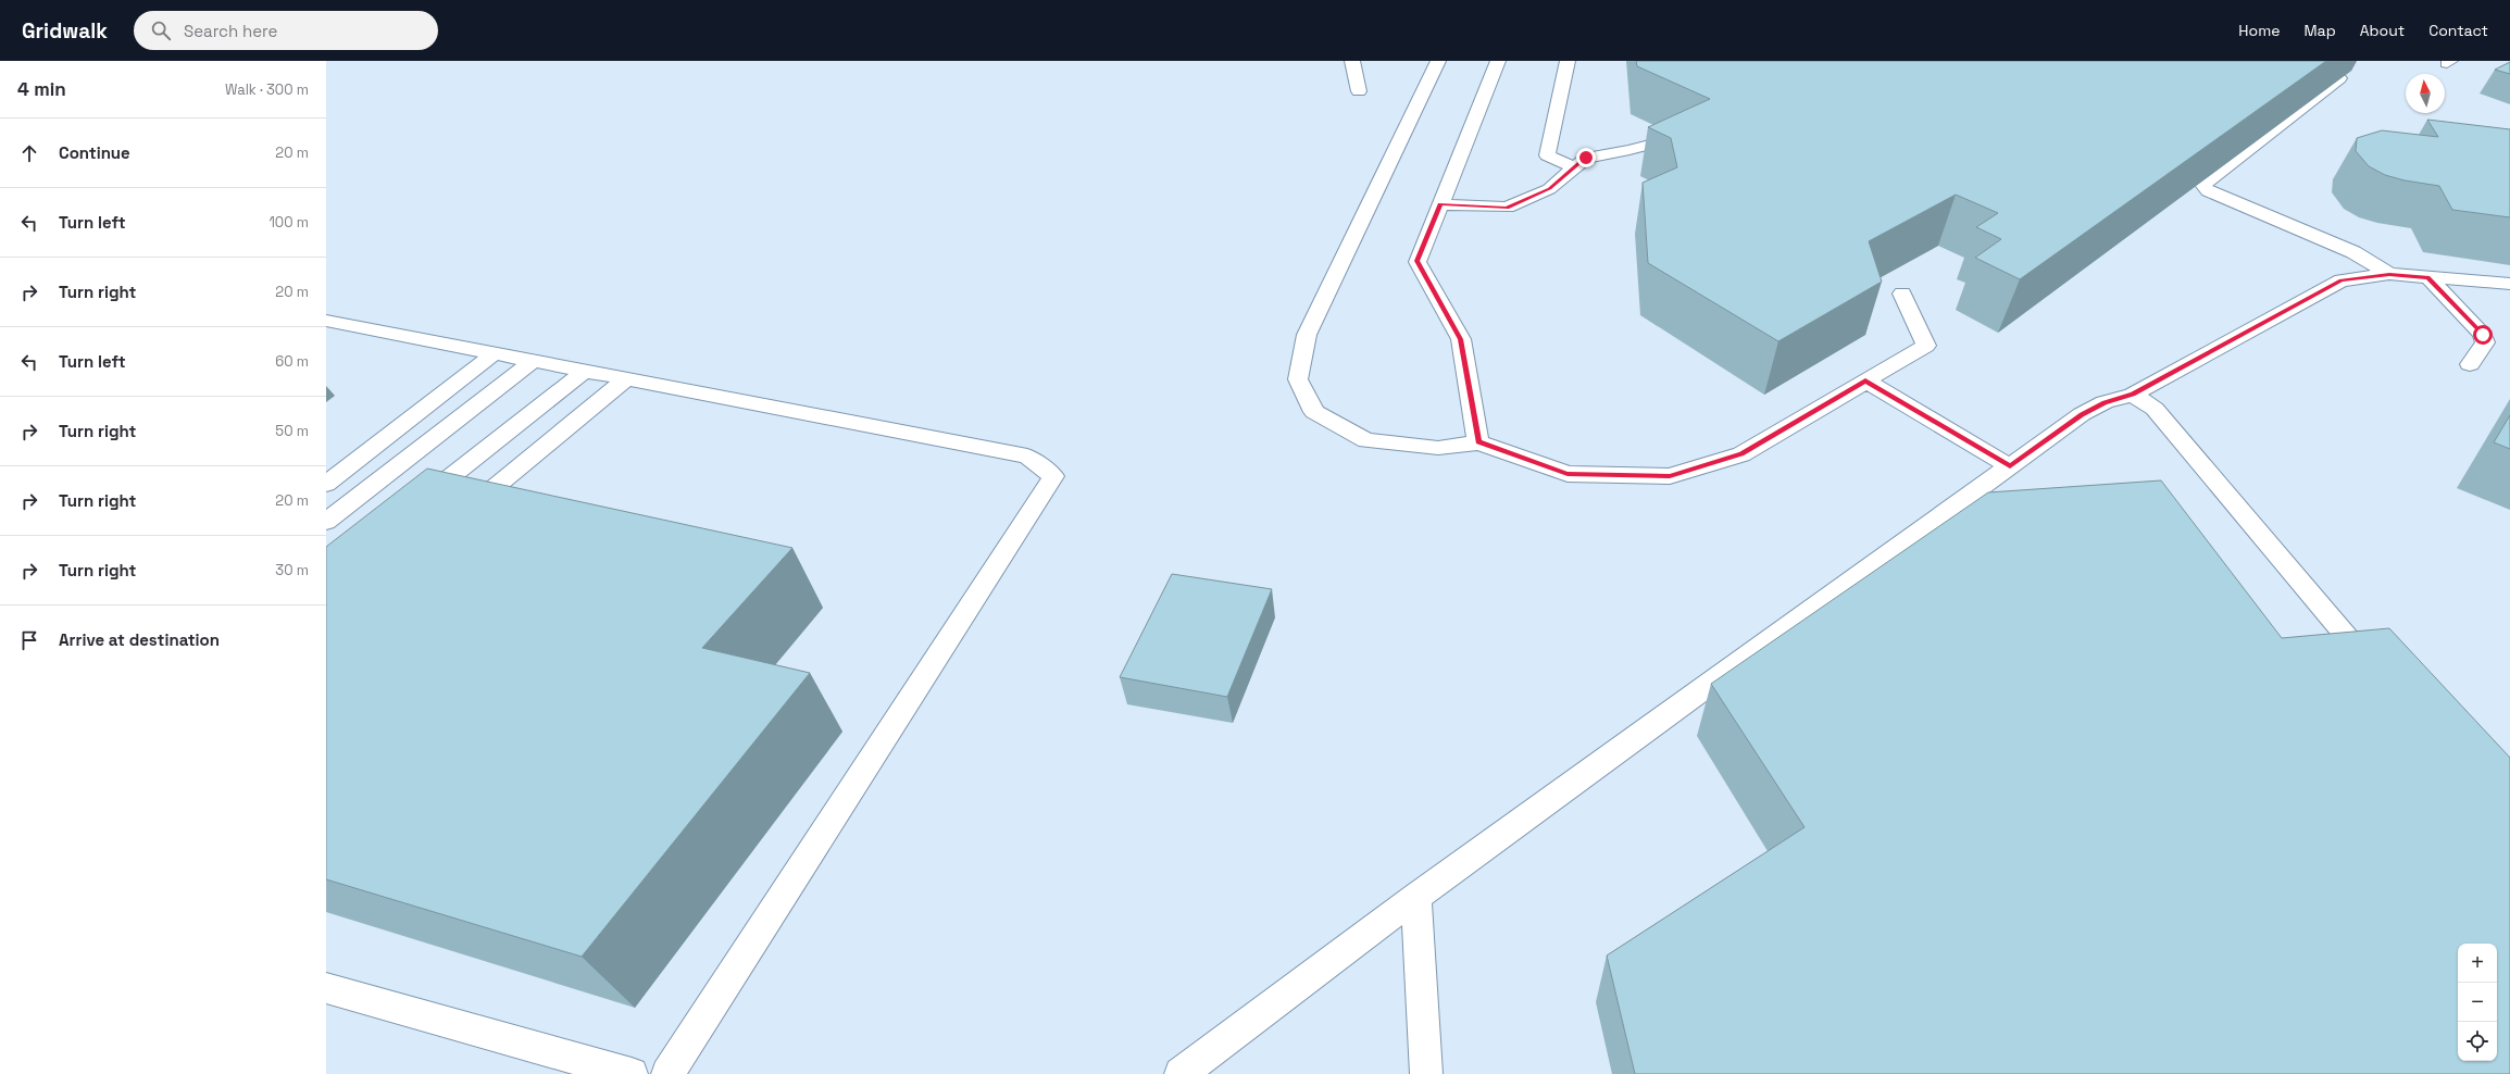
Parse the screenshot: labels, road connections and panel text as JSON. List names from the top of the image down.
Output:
{
  "north": "top",
  "page": {
    "header": "Gridwalk",
    "search": "Search here",
    "nav": [
      "Home",
      "Map",
      "About",
      "Contact"
    ],
    "heading": ["4 min", "Walk · 300 m"],
    "list": [
      ["Continue", "20 m"],
      ["Turn left", "100 m"],
      ["Turn right", "20 m"],
      ["Turn left", "60 m"],
      ["Turn right", "50 m"],
      ["Turn right", "20 m"],
      ["Turn right", "30 m"],
      "Arrive at destination"
    ],
    "map_buttons": ["+", "−"]
  }
}
